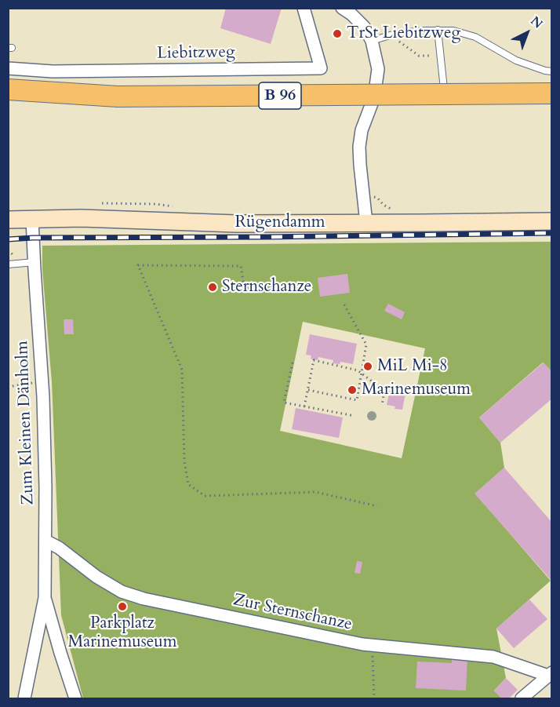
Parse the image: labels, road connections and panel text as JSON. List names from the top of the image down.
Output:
{
  "streets": {
    "highway": ["B 96"],
    "main road": ["Rügendamm"],
    "street": ["Liebitzweg", "Zum Kleinen Dänholm", "Zur Sternschanze"]
  },
  "crossings": [
    ["Rügendamm", "Zum Kleinen Dänholm"],
    ["Zum Kleinen Dänholm", "Zur Sternschanze"]
  ],
  "places": [
    "TrSt Liebitzweg",
    "Sternschanze",
    "MiL Mi-8",
    "Marinemuseum",
    "Parkplatz Marinemuseum"
  ],
  "north": "top right"
}
